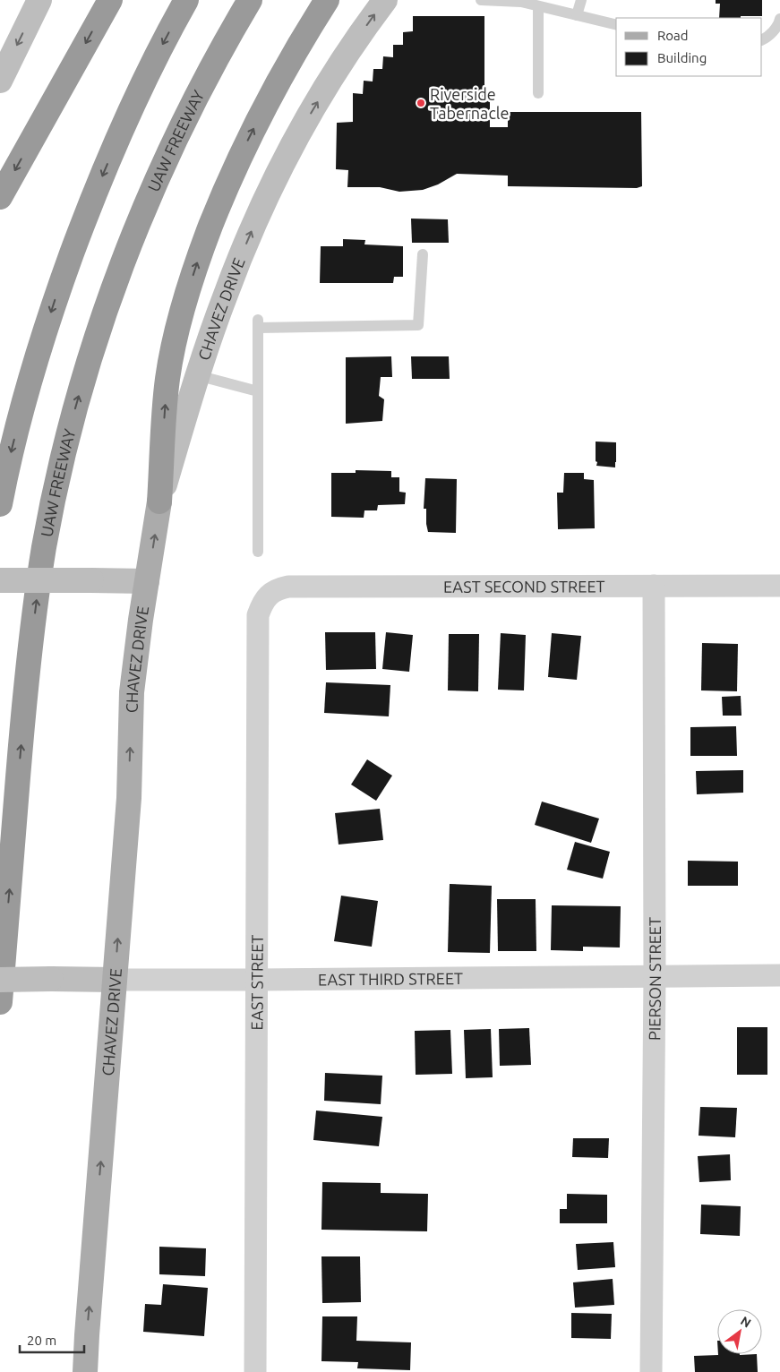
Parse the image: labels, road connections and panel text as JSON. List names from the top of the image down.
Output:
{
  "streets": {
    "highway": ["UAW FREEWAY"],
    "main road": ["CHAVEZ DRIVE", "EAST THIRD STREET"],
    "street": ["EAST SECOND STREET", "PIERSON STREET", "EAST STREET"]
  },
  "crossings": [
    ["CHAVEZ DRIVE", "EAST THIRD STREET"],
    ["EAST SECOND STREET", "PIERSON STREET"],
    ["EAST SECOND STREET", "EAST STREET"],
    ["EAST THIRD STREET", "PIERSON STREET"],
    ["EAST THIRD STREET", "EAST STREET"]
  ],
  "one_way": ["CHAVEZ DRIVE"],
  "places": ["Riverside Tabernacle"],
  "legend": ["Road", "Building"],
  "scale_bar": "20 m",
  "north": "top right"
}
